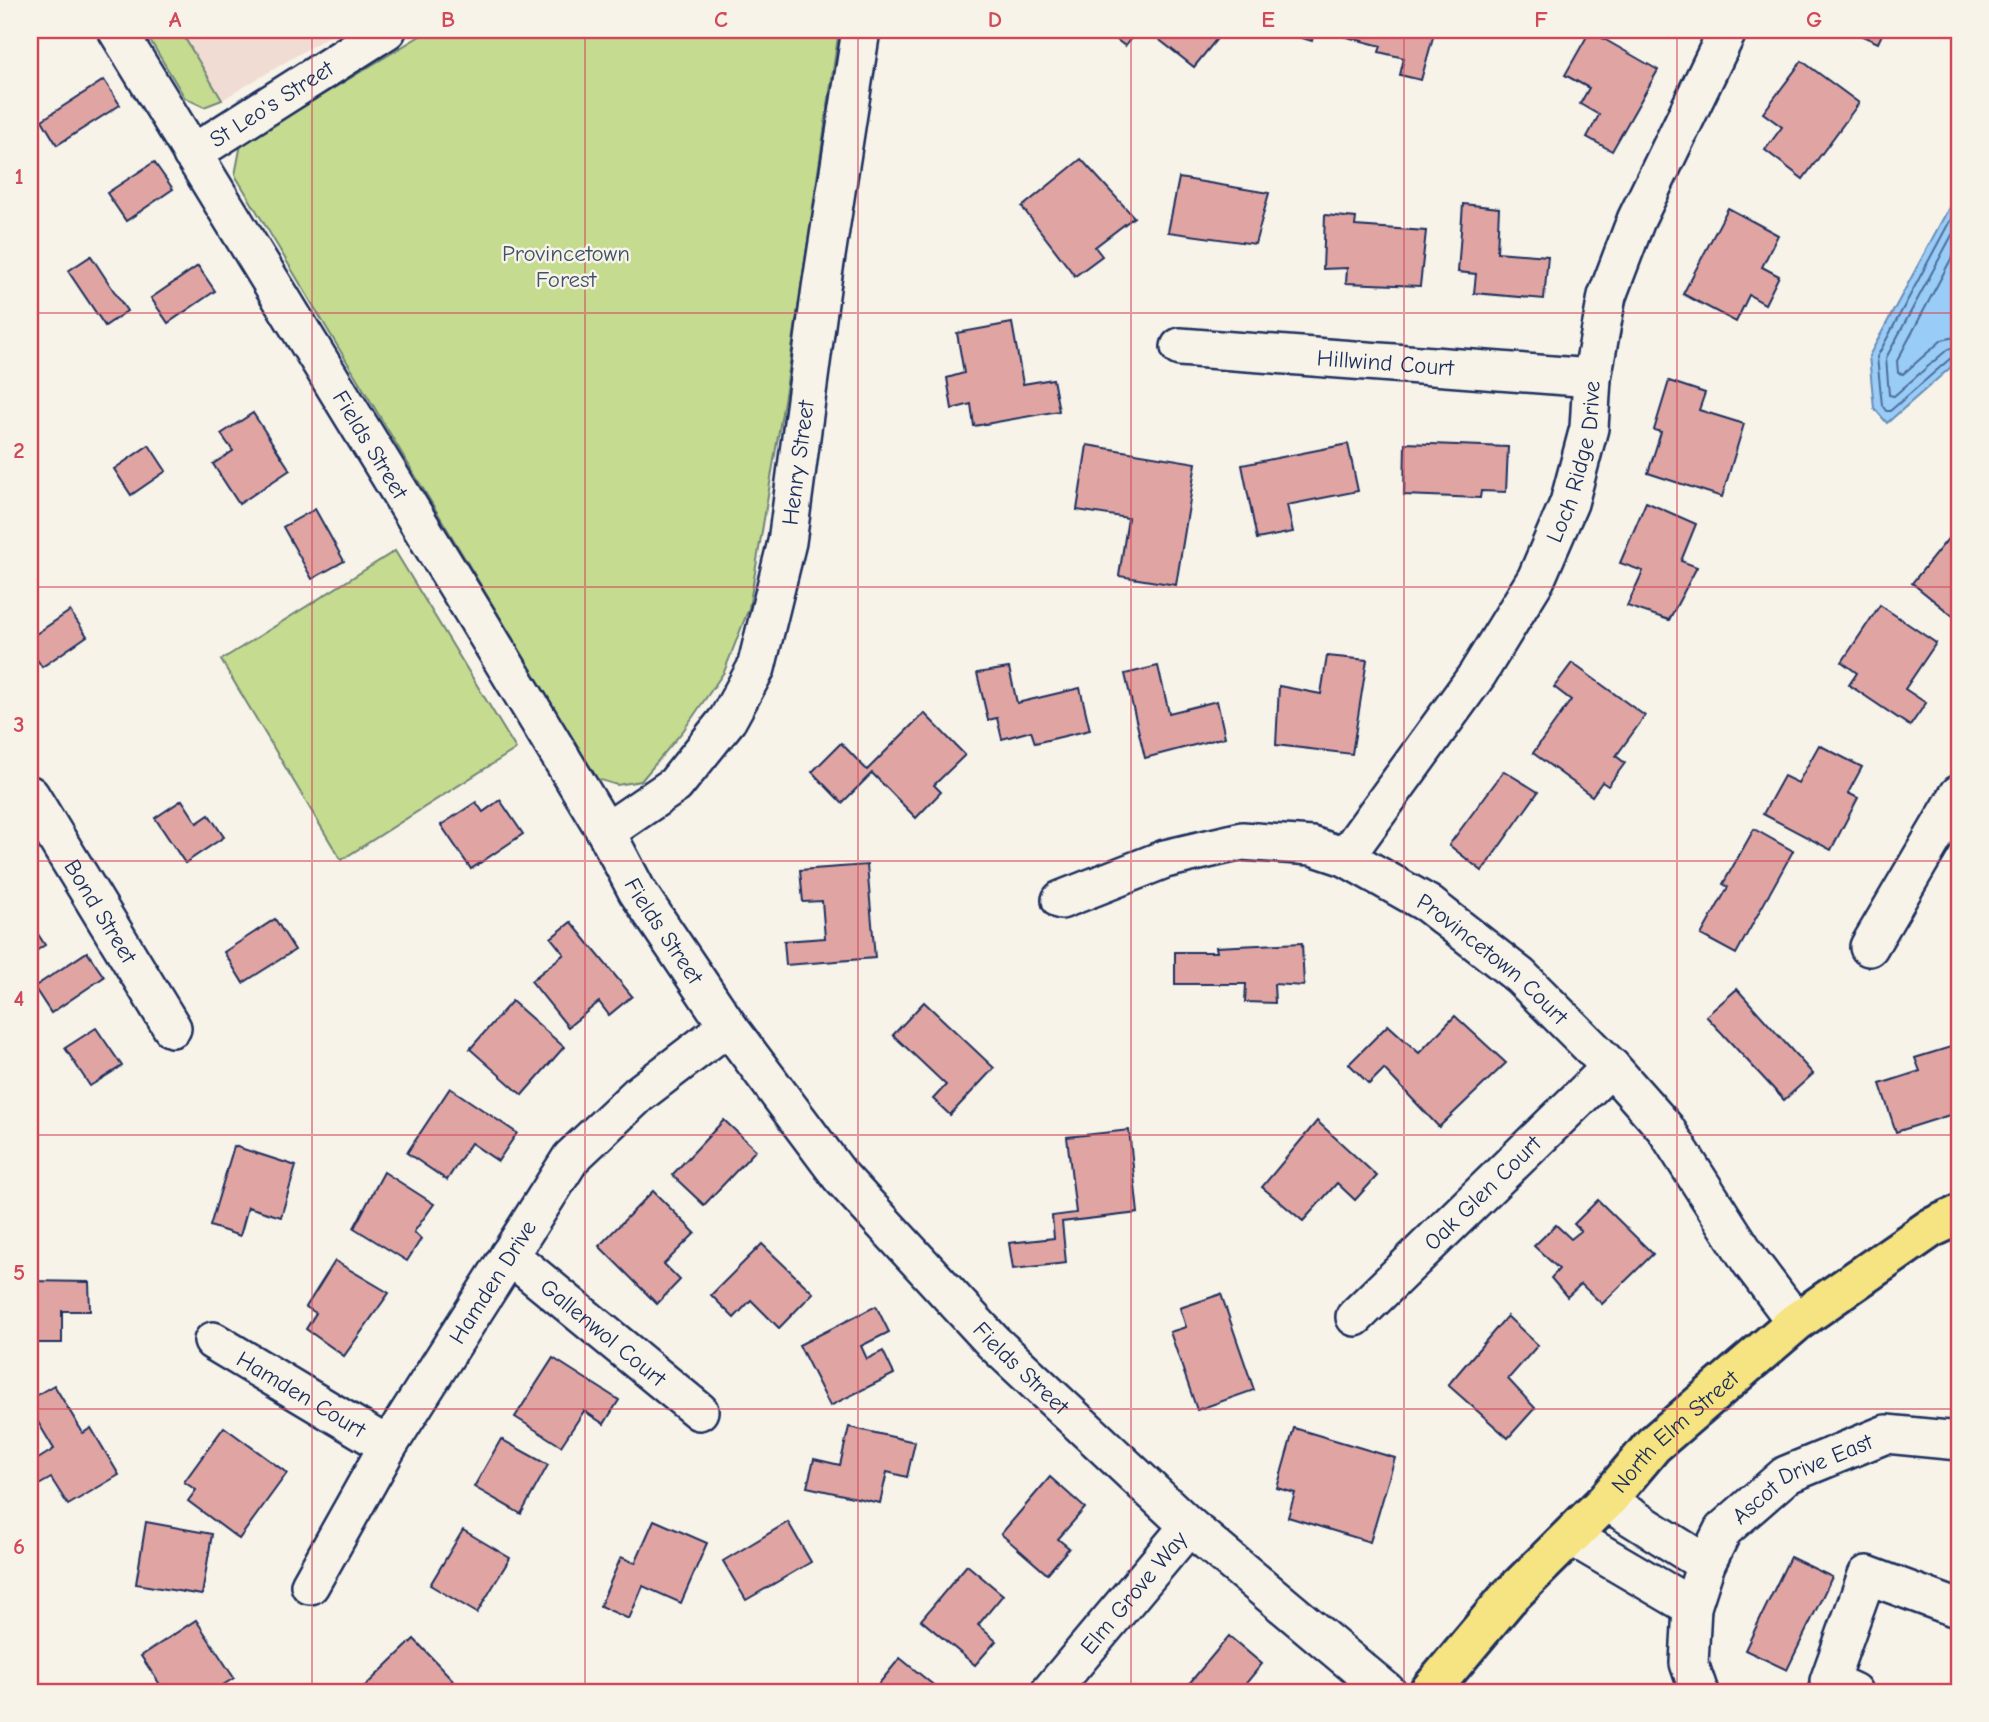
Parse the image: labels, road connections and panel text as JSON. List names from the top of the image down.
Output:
{
  "streets": {
    "main road": ["North Elm Street"],
    "street": [
      "St Leo's Street",
      "Hillwind Court",
      "Fields Street",
      "Loch Ridge Drive",
      "Henry Street",
      "Bond Street",
      "Provincetown Court",
      "Oak Glen Court",
      "Hamden Drive",
      "Gallenwol Court",
      "Hamden Court",
      "Ascot Drive East",
      "Elm Grove Way"
    ]
  },
  "crossings": [
    ["St Leo's Street", "Fields Street"],
    ["Hillwind Court", "Loch Ridge Drive"],
    ["Fields Street", "Henry Street"],
    ["Fields Street", "Hamden Drive"],
    ["Fields Street", "Elm Grove Way"],
    ["Loch Ridge Drive", "Provincetown Court"],
    ["Provincetown Court", "Oak Glen Court"],
    ["Provincetown Court", "North Elm Street"],
    ["Hamden Drive", "Gallenwol Court"],
    ["Hamden Drive", "Hamden Court"]
  ],
  "parks": ["Provincetown Forest"],
  "grid": {
    "columns": [
      "A",
      "B",
      "C",
      "D",
      "E",
      "F",
      "G"
    ],
    "rows": [
      "1",
      "2",
      "3",
      "4",
      "5",
      "6"
    ]
  }
}
